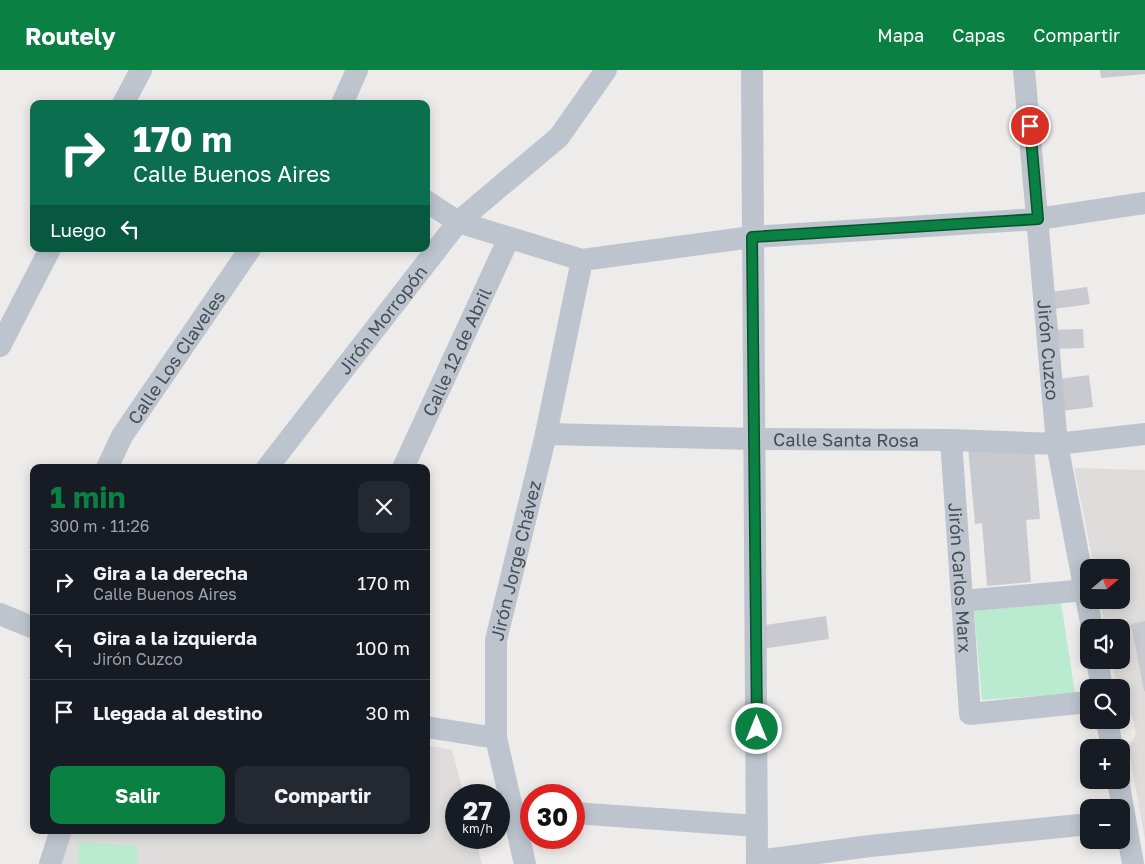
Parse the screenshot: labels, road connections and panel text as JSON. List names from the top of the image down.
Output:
{
  "streets": {
    "street": [
      "Jirón Morropón",
      "Jirón Cuzco",
      "Calle 12 de Abril",
      "Calle Los Claveles",
      "Calle Santa Rosa",
      "Jirón Jorge Chávez",
      "Jirón Carlos Marx"
    ]
  },
  "crossings": [
    ["Jirón Cuzco", "Calle Santa Rosa"],
    ["Calle Santa Rosa", "Jirón Jorge Chávez"],
    ["Calle Santa Rosa", "Jirón Carlos Marx"]
  ],
  "north": "right",
  "page": {
    "header": "Routely",
    "nav": ["Mapa", "Capas", "Compartir"],
    "turn": ["170 m", "Calle Buenos Aires"],
    "then": "Luego",
    "heading": ["1 min", "300 m · 11:26"],
    "list": [
      {
        "name": "Gira a la derecha",
        "note": "Calle Buenos Aires",
        "value": "170 m"
      },
      {
        "name": "Gira a la izquierda",
        "note": "Jirón Cuzco",
        "value": "100 m"
      },
      {
        "name": "Llegada al destino",
        "value": "30 m"
      }
    ],
    "map_buttons": ["+", "−"],
    "buttons": ["Salir", "Compartir"],
    "speed": "27 km/h",
    "limit": "30"
  }
}
